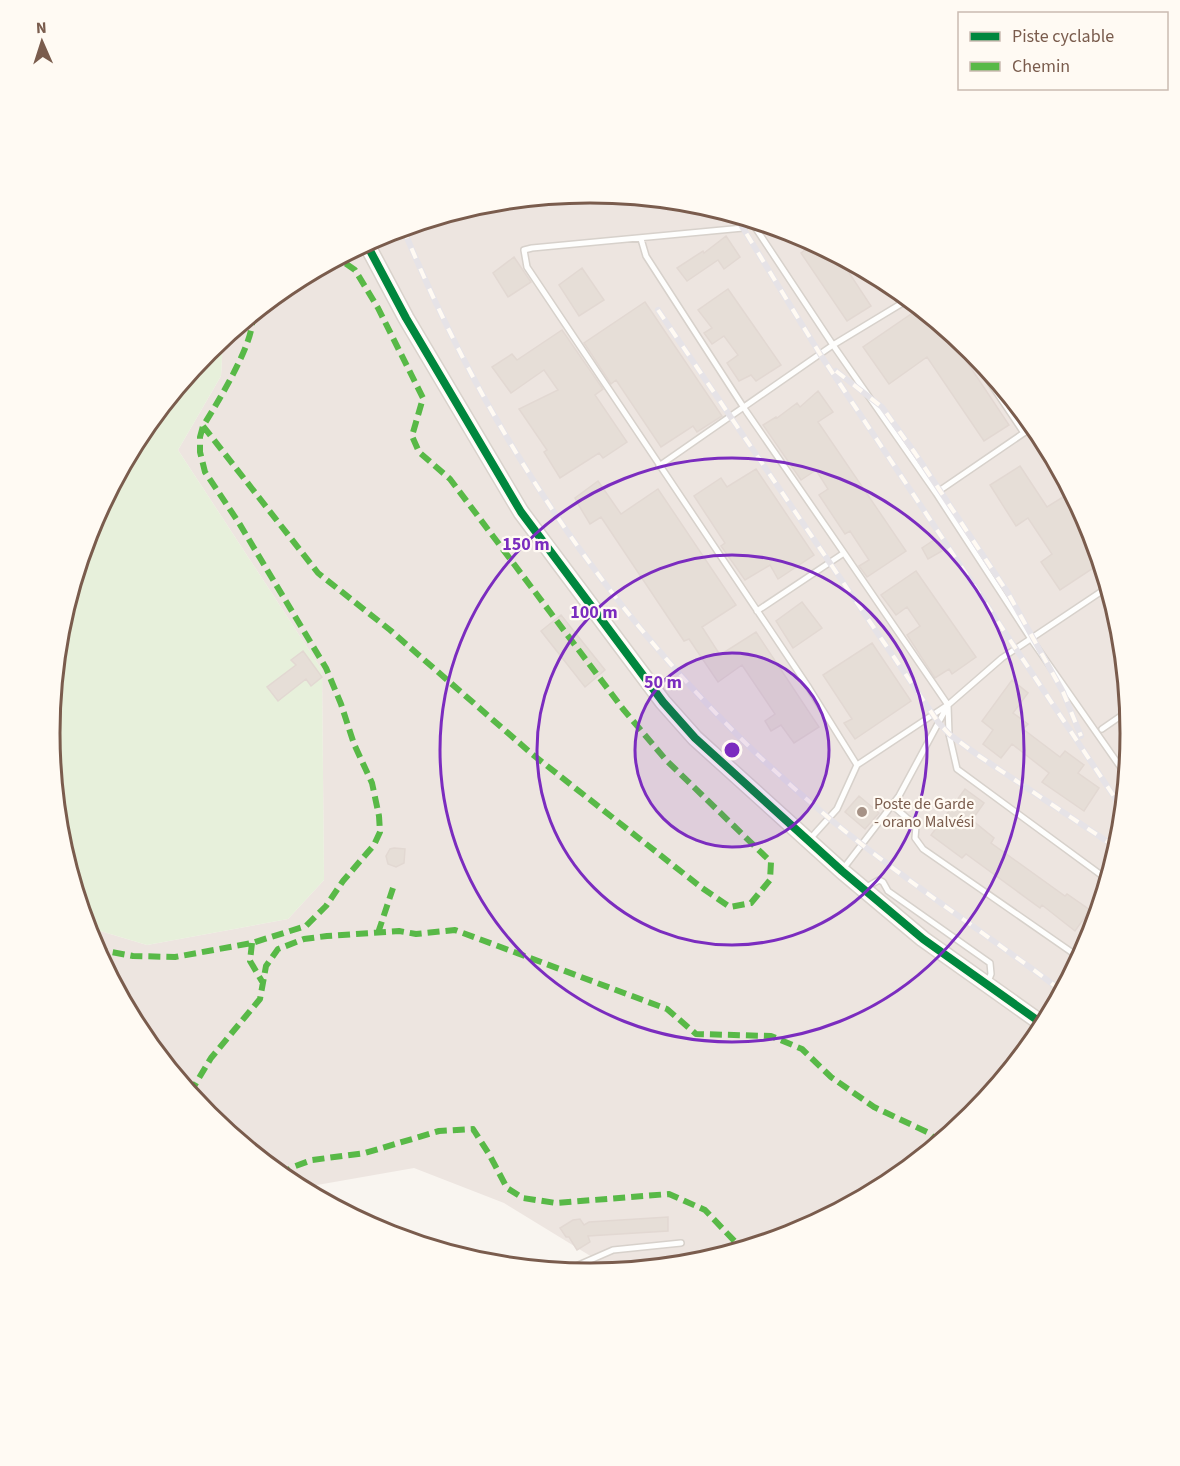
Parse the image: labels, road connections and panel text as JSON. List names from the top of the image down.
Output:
{
  "places": ["Poste de Garde - orano Malvési"],
  "legend": ["Piste cyclable", "Chemin"],
  "north": "top",
  "rings": ["150 m", "100 m", "50 m"]
}
